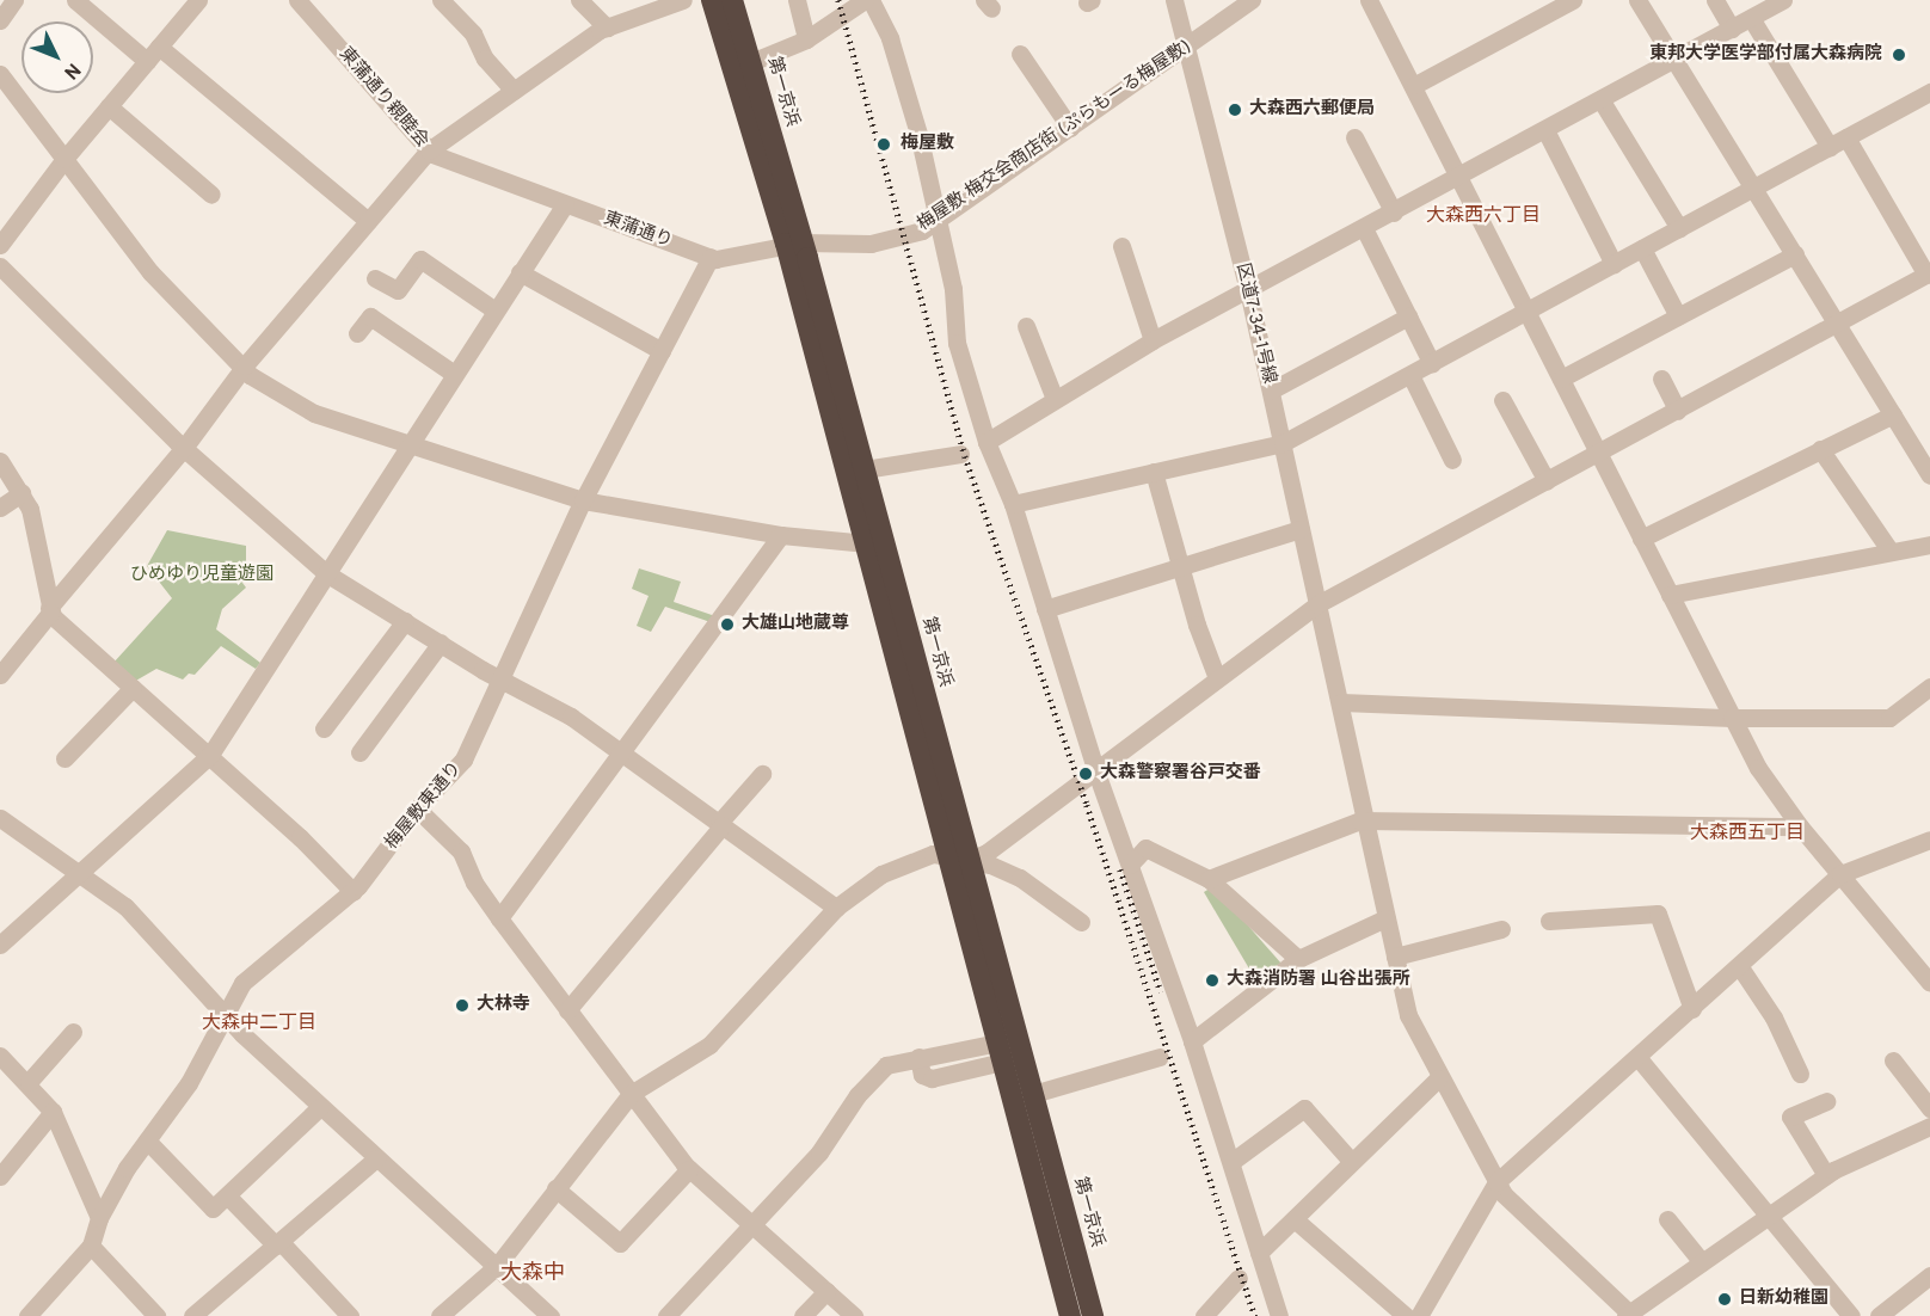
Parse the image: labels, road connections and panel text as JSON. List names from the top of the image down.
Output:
{
  "streets": {
    "highway": ["第一京浜"],
    "street": [
      "東蒲通り親睦会",
      "梅屋敷 梅交会商店街 (ぷらもーる梅屋敷)",
      "東蒲通り",
      "区道7-34-1号線",
      "梅屋敷東通り"
    ]
  },
  "crossings": [
    ["第一京浜", "梅屋敷 梅交会商店街 (ぷらもーる梅屋敷)"],
    ["東蒲通り親睦会", "東蒲通り"],
    ["梅屋敷 梅交会商店街 (ぷらもーる梅屋敷)", "区道7-34-1号線"],
    ["東蒲通り", "梅屋敷東通り"]
  ],
  "districts": [
    "大森西六丁目",
    "大森西五丁目",
    "大森中二丁目",
    "大森中"
  ],
  "parks": ["ひめゆり児童遊園"],
  "places": [
    "東邦大学医学部付属大森病院",
    "大森西六郵便局",
    "梅屋敷",
    "大雄山地蔵尊",
    "大森警察署谷戸交番",
    "大森消防署 山谷出張所",
    "大林寺",
    "日新幼稚園"
  ],
  "north": "bottom right"
}
